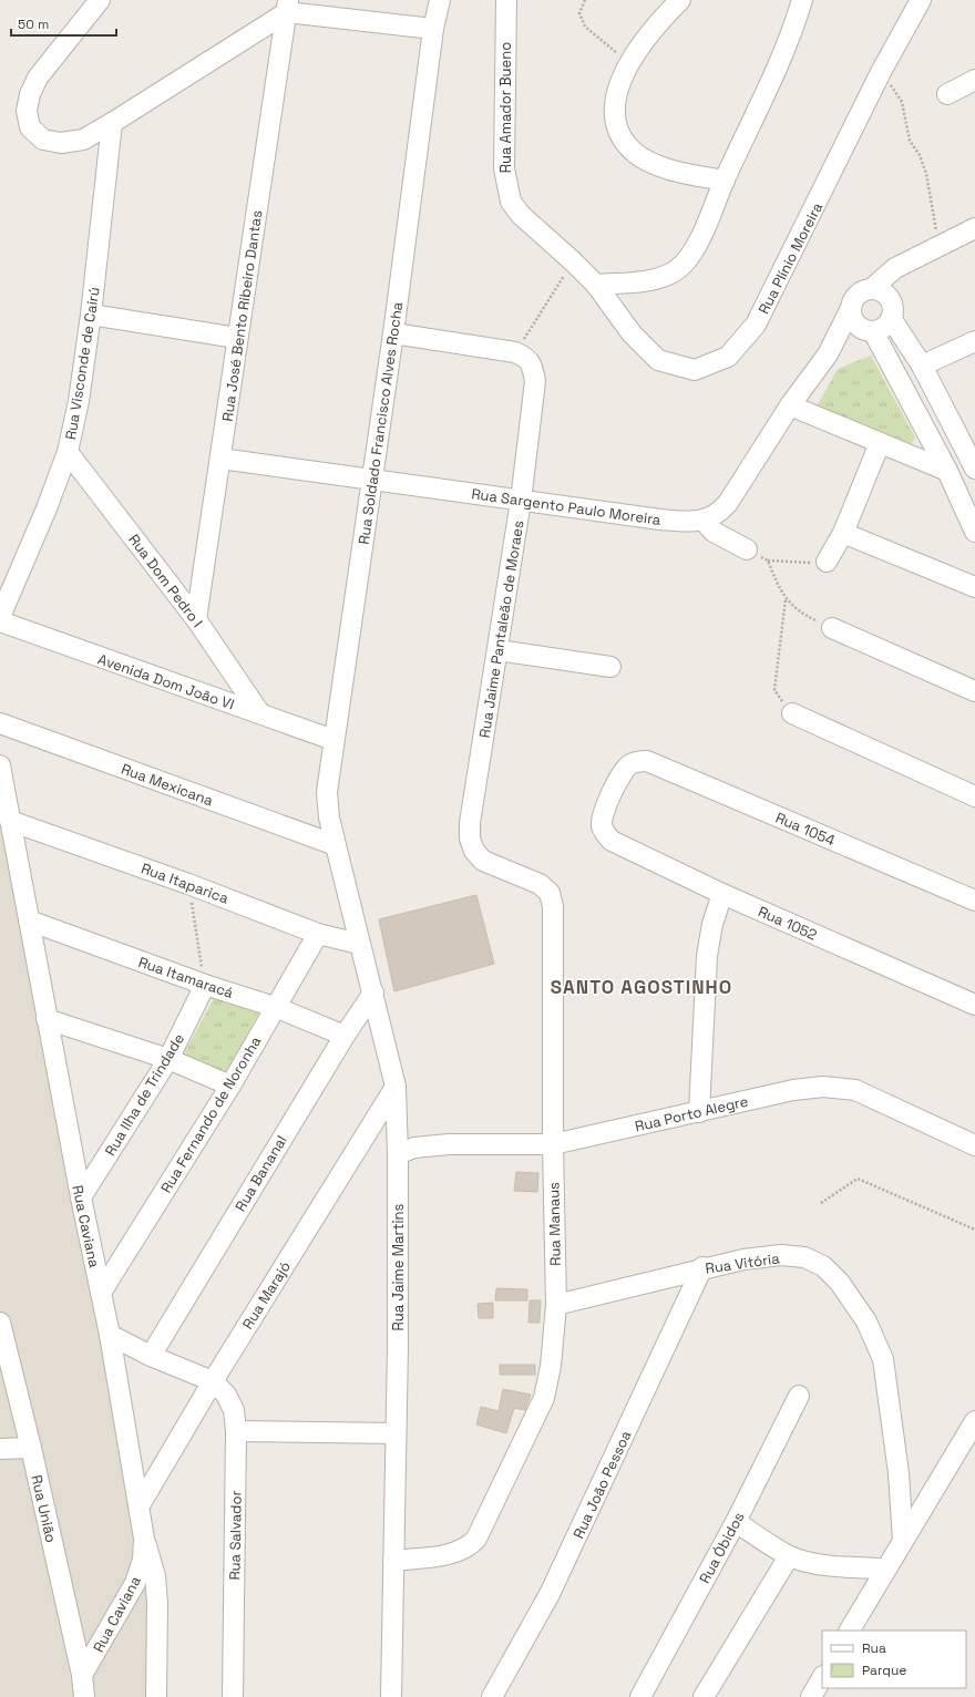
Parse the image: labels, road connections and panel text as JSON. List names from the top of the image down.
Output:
{
  "streets": {
    "street": [
      "Rua Amador Bueno",
      "Rua Plínio Moreira",
      "Rua José Bento Ribeiro Dantas",
      "Rua Visconde de Cairú",
      "Rua Soldado Francisco Alves Rocha",
      "Rua Sargento Paulo Moreira",
      "Rua Dom Pedro I",
      "Rua Jaime Pantaleão de Moraes",
      "Avenida Dom João VI",
      "Rua Mexicana",
      "Rua 1054",
      "Rua Itaparica",
      "Rua 1052",
      "Rua Itamaracá",
      "Rua Ilha de Trindade",
      "Rua Porto Alegre",
      "Rua Fernando de Noronha",
      "Rua Bananal",
      "Rua Manaus",
      "Rua Caviana",
      "Rua Vitória",
      "Rua Jaime Martins",
      "Rua Marajó",
      "Rua João Pessoa",
      "Rua União",
      "Rua Salvador",
      "Rua Óbidos"
    ]
  },
  "crossings": [
    ["Rua Amador Bueno", "Rua Plínio Moreira"],
    ["Rua José Bento Ribeiro Dantas", "Rua Sargento Paulo Moreira"],
    ["Rua José Bento Ribeiro Dantas", "Rua Dom Pedro I"],
    ["Rua Visconde de Cairú", "Rua Dom Pedro I"],
    ["Rua Soldado Francisco Alves Rocha", "Rua Sargento Paulo Moreira"],
    ["Rua Soldado Francisco Alves Rocha", "Rua Jaime Pantaleão de Moraes"],
    ["Rua Soldado Francisco Alves Rocha", "Avenida Dom João VI"],
    ["Rua Soldado Francisco Alves Rocha", "Rua Mexicana"],
    ["Rua Soldado Francisco Alves Rocha", "Rua Jaime Martins"],
    ["Rua Sargento Paulo Moreira", "Rua Jaime Pantaleão de Moraes"],
    ["Rua Dom Pedro I", "Avenida Dom João VI"],
    ["Rua Jaime Pantaleão de Moraes", "Rua Manaus"],
    ["Rua Mexicana", "Rua Jaime Martins"],
    ["Rua 1054", "Rua 1052"],
    ["Rua Itaparica", "Rua Fernando de Noronha"],
    ["Rua Itaparica", "Rua Caviana"],
    ["Rua Itaparica", "Rua Jaime Martins"],
    ["Rua Itamaracá", "Rua Ilha de Trindade"],
    ["Rua Itamaracá", "Rua Fernando de Noronha"],
    ["Rua Itamaracá", "Rua Bananal"],
    ["Rua Itamaracá", "Rua Caviana"],
    ["Rua Ilha de Trindade", "Rua Caviana"],
    ["Rua Porto Alegre", "Rua Manaus"],
    ["Rua Porto Alegre", "Rua Jaime Martins"],
    ["Rua Fernando de Noronha", "Rua Caviana"],
    ["Rua Bananal", "Rua Jaime Martins"],
    ["Rua Manaus", "Rua Vitória"],
    ["Rua Manaus", "Rua Jaime Martins"],
    ["Rua Caviana", "Rua Marajó"],
    ["Rua Caviana", "Rua União"],
    ["Rua Vitória", "Rua João Pessoa"],
    ["Rua Jaime Martins", "Rua Marajó"],
    ["Rua Marajó", "Rua Salvador"]
  ],
  "districts": ["SANTO AGOSTINHO"],
  "legend": ["Rua", "Parque"],
  "scale_bar": "50 m"
}
